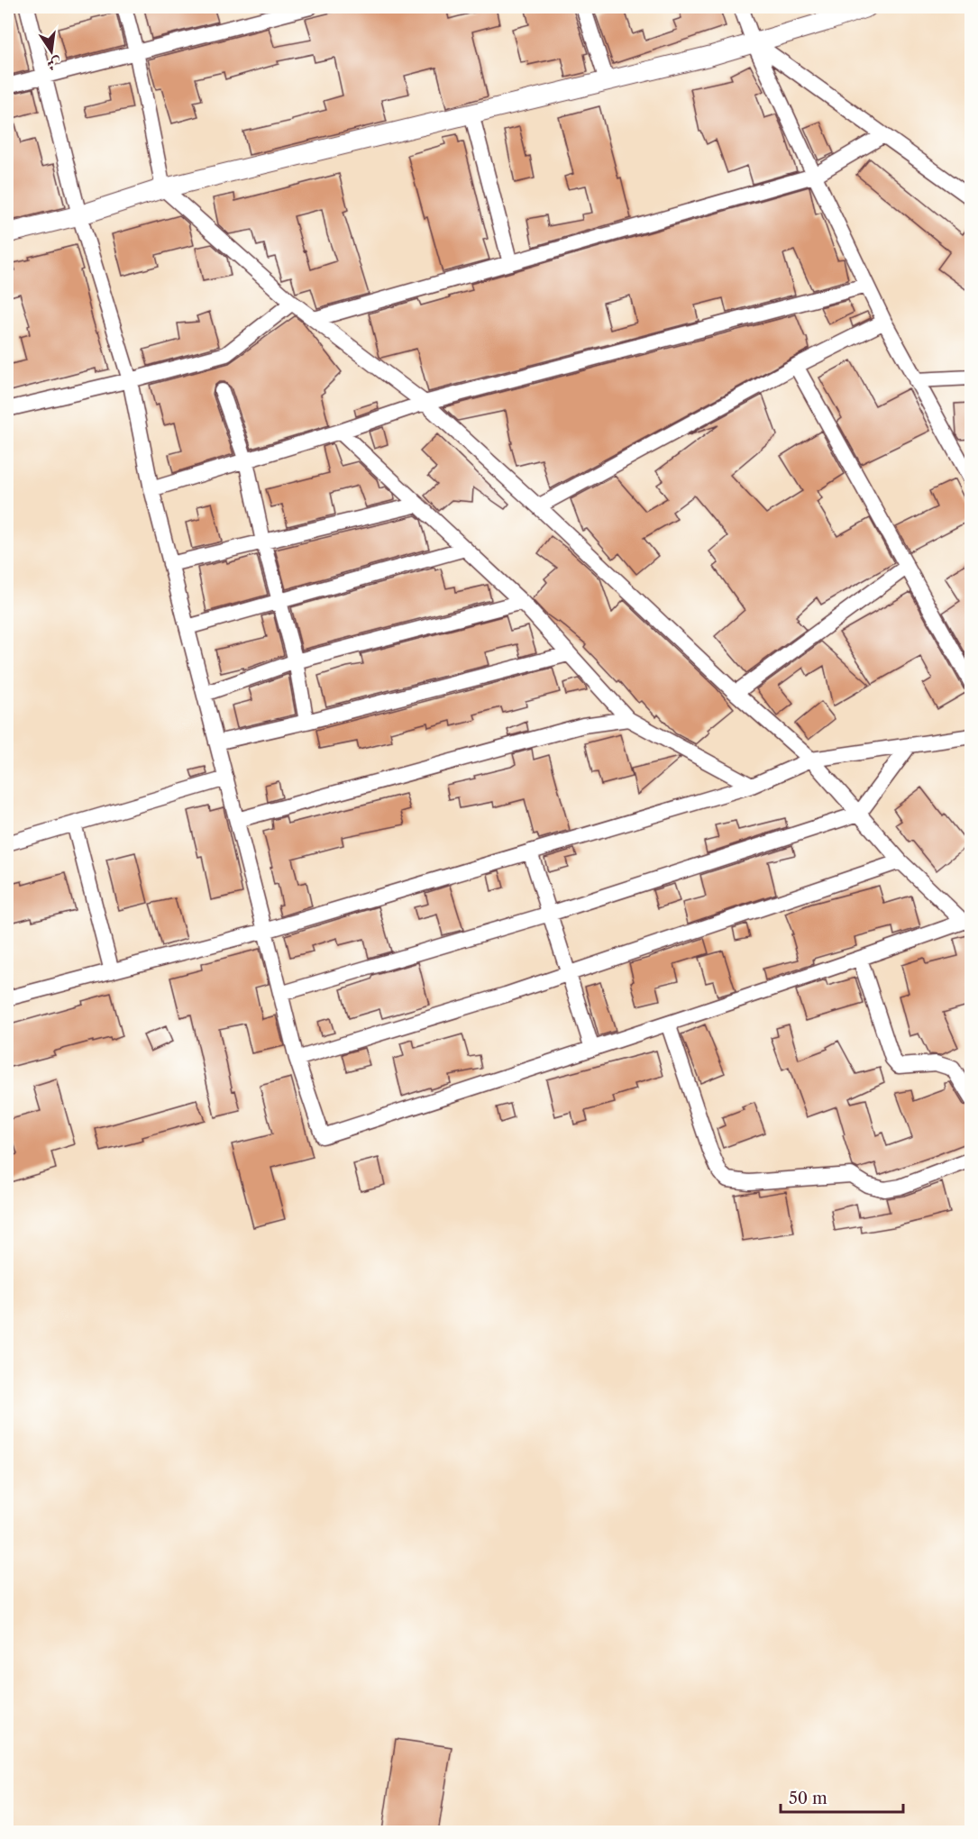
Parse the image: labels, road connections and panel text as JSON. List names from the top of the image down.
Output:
{
  "scale_bar": "50 m",
  "north": "bottom"
}
